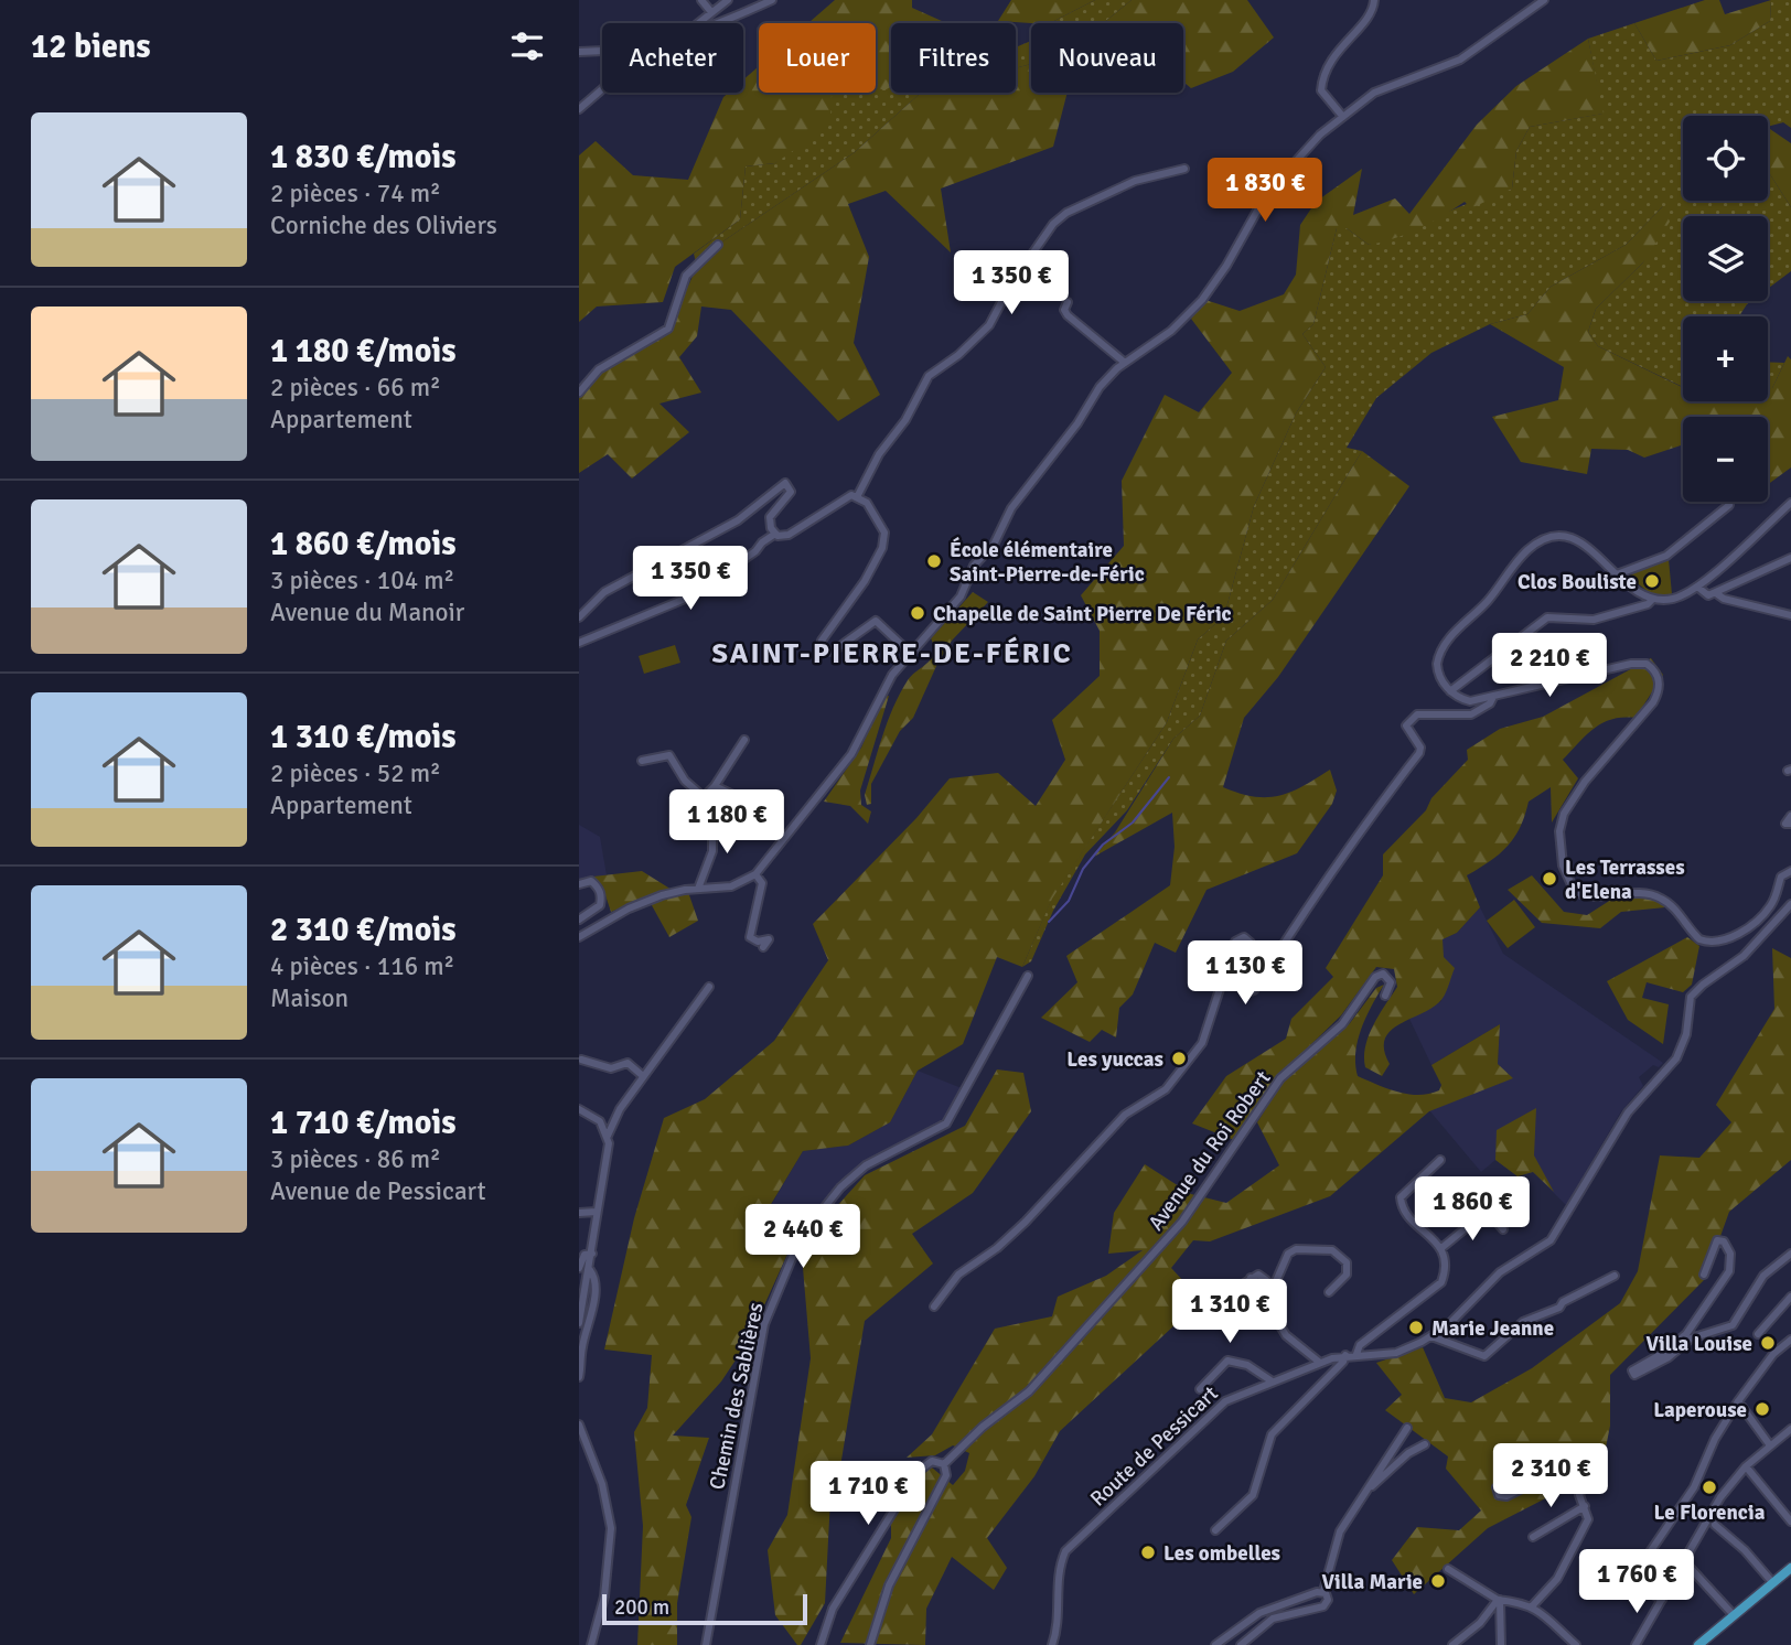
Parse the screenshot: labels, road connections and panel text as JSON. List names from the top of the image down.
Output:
{
  "streets": {
    "street": ["Avenue du Roi Robert", "Chemin des Sablières", "Route de Pessicart"]
  },
  "districts": ["SAINT-PIERRE-DE-FÉRIC"],
  "places": [
    "École élémentaire Saint-Pierre-de-Féric",
    "Clos Bouliste",
    "Chapelle de Saint Pierre De Féric",
    "Les Terrasses d'Elena",
    "Les yuccas",
    "Marie Jeanne",
    "Villa Louise",
    "Laperouse",
    "Le Florencia",
    "Les ombelles",
    "Villa Marie"
  ],
  "scale_bar": "200 m",
  "page": {
    "heading": "12 biens",
    "chip": [
      "Acheter",
      "Louer",
      "Filtres",
      "Nouveau"
    ],
    "list": [
      {
        "name": "1 830 €/mois",
        "note": "2 pièces · 74 m² · Corniche des Oliviers"
      },
      {
        "name": "1 180 €/mois",
        "note": "2 pièces · 66 m² · Appartement"
      },
      {
        "name": "1 860 €/mois",
        "note": "3 pièces · 104 m² · Avenue du Manoir"
      },
      {
        "name": "1 310 €/mois",
        "note": "2 pièces · 52 m² · Appartement"
      },
      {
        "name": "2 310 €/mois",
        "note": "4 pièces · 116 m² · Maison"
      },
      {
        "name": "1 710 €/mois",
        "note": "3 pièces · 86 m² · Avenue de Pessicart"
      }
    ],
    "map_buttons": ["+", "−"],
    "price": [
      "1 830 €",
      "1 350 €",
      "1 350 €",
      "2 210 €",
      "1 180 €",
      "1 130 €",
      "1 860 €",
      "2 440 €",
      "1 310 €",
      "2 310 €",
      "1 710 €",
      "1 760 €"
    ],
    "scale": "200 m"
  }
}
